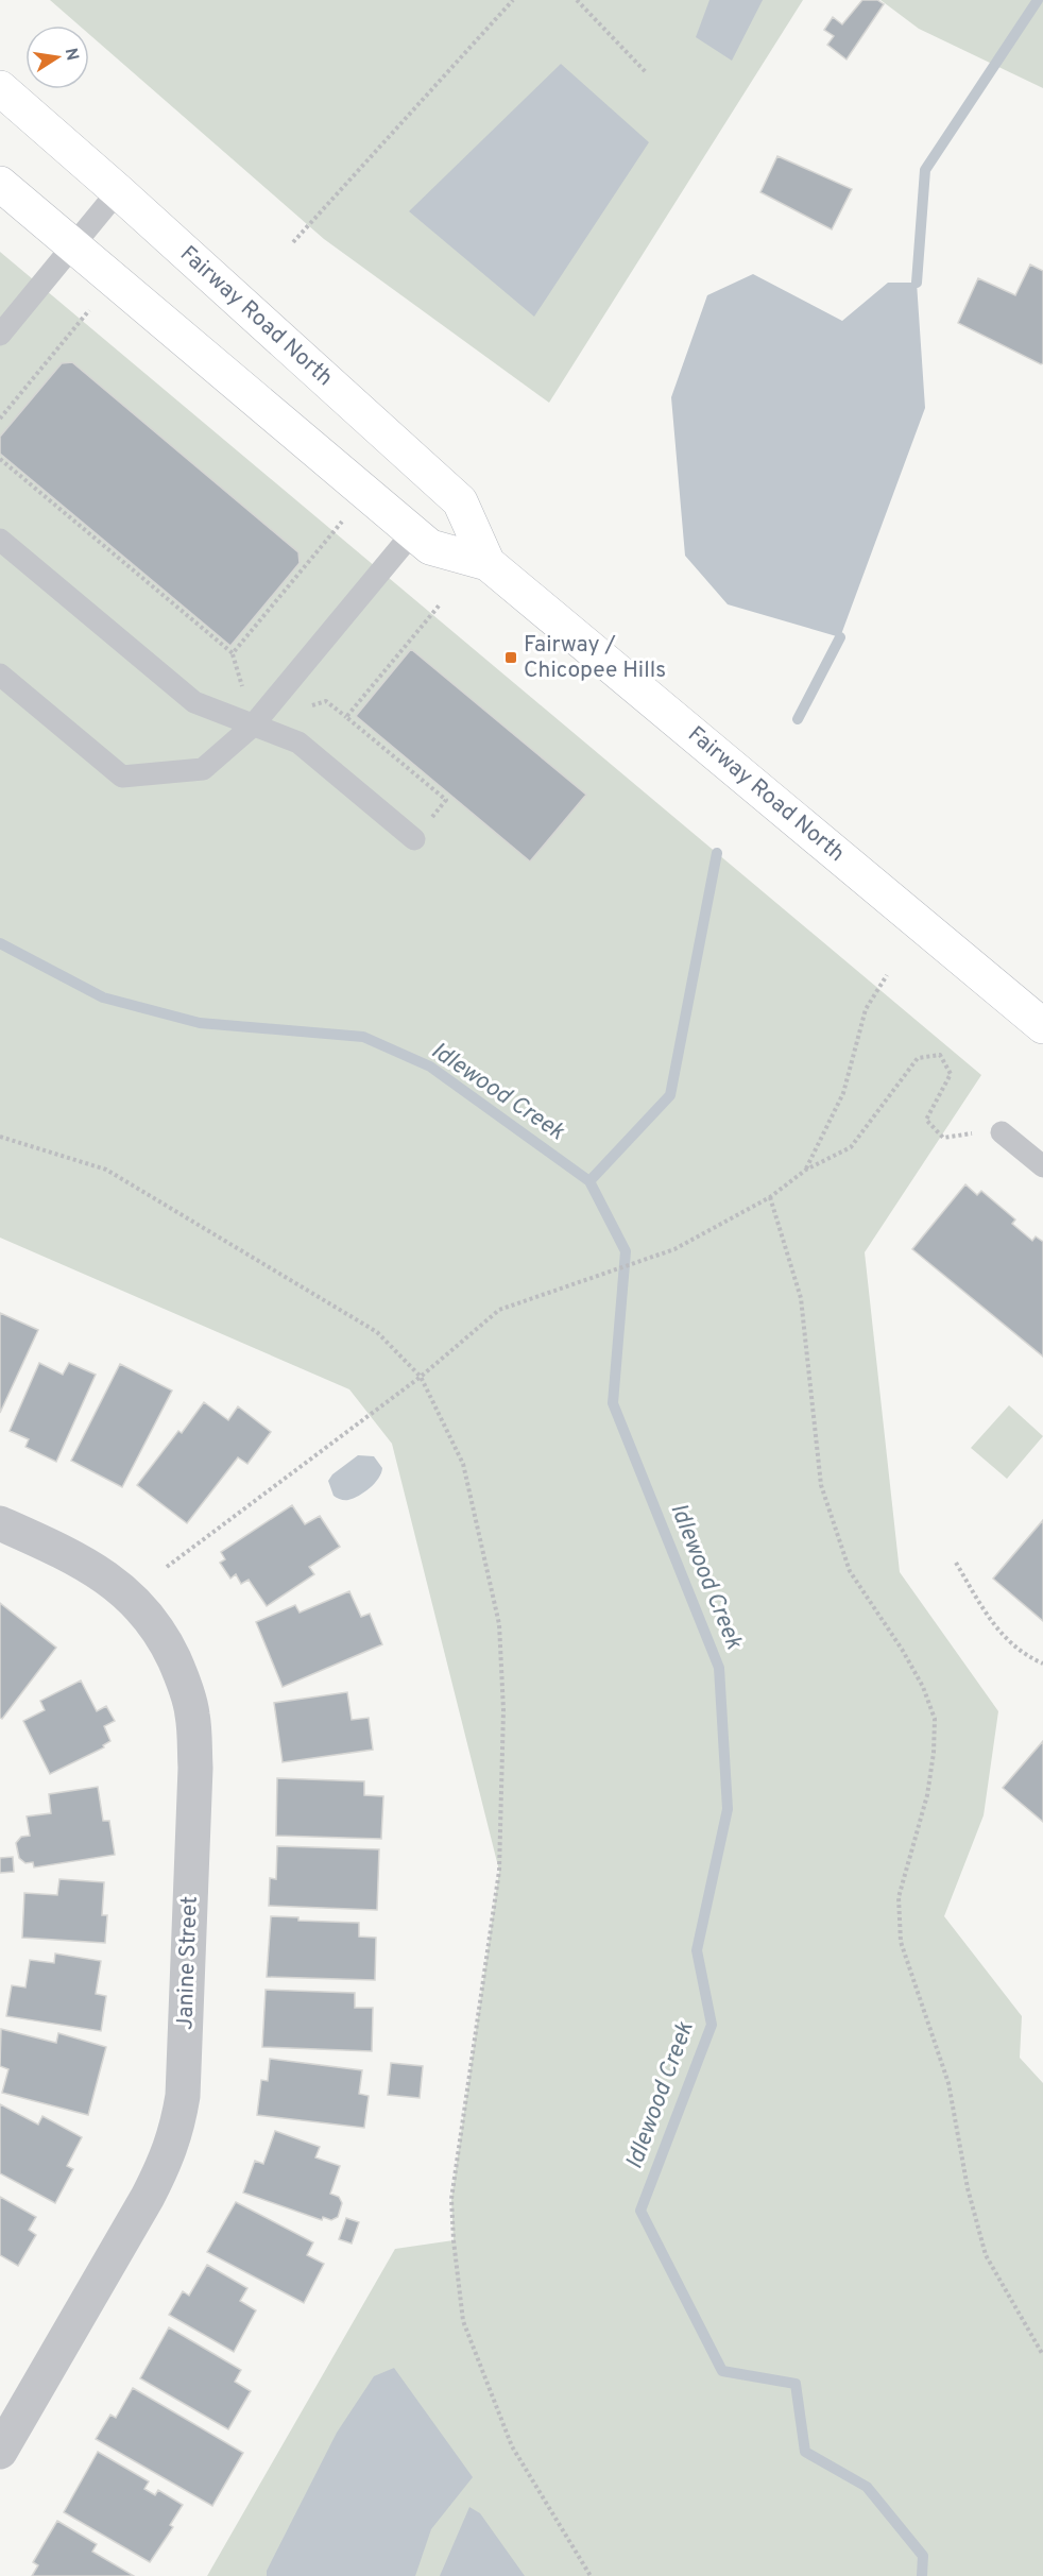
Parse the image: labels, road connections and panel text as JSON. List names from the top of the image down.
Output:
{
  "streets": {
    "main road": ["Fairway Road North"],
    "street": ["Janine Street"]
  },
  "water": ["Idlewood Creek"],
  "places": {
    "transit": ["Fairway / Chicopee Hills"]
  },
  "north": "right"
}
